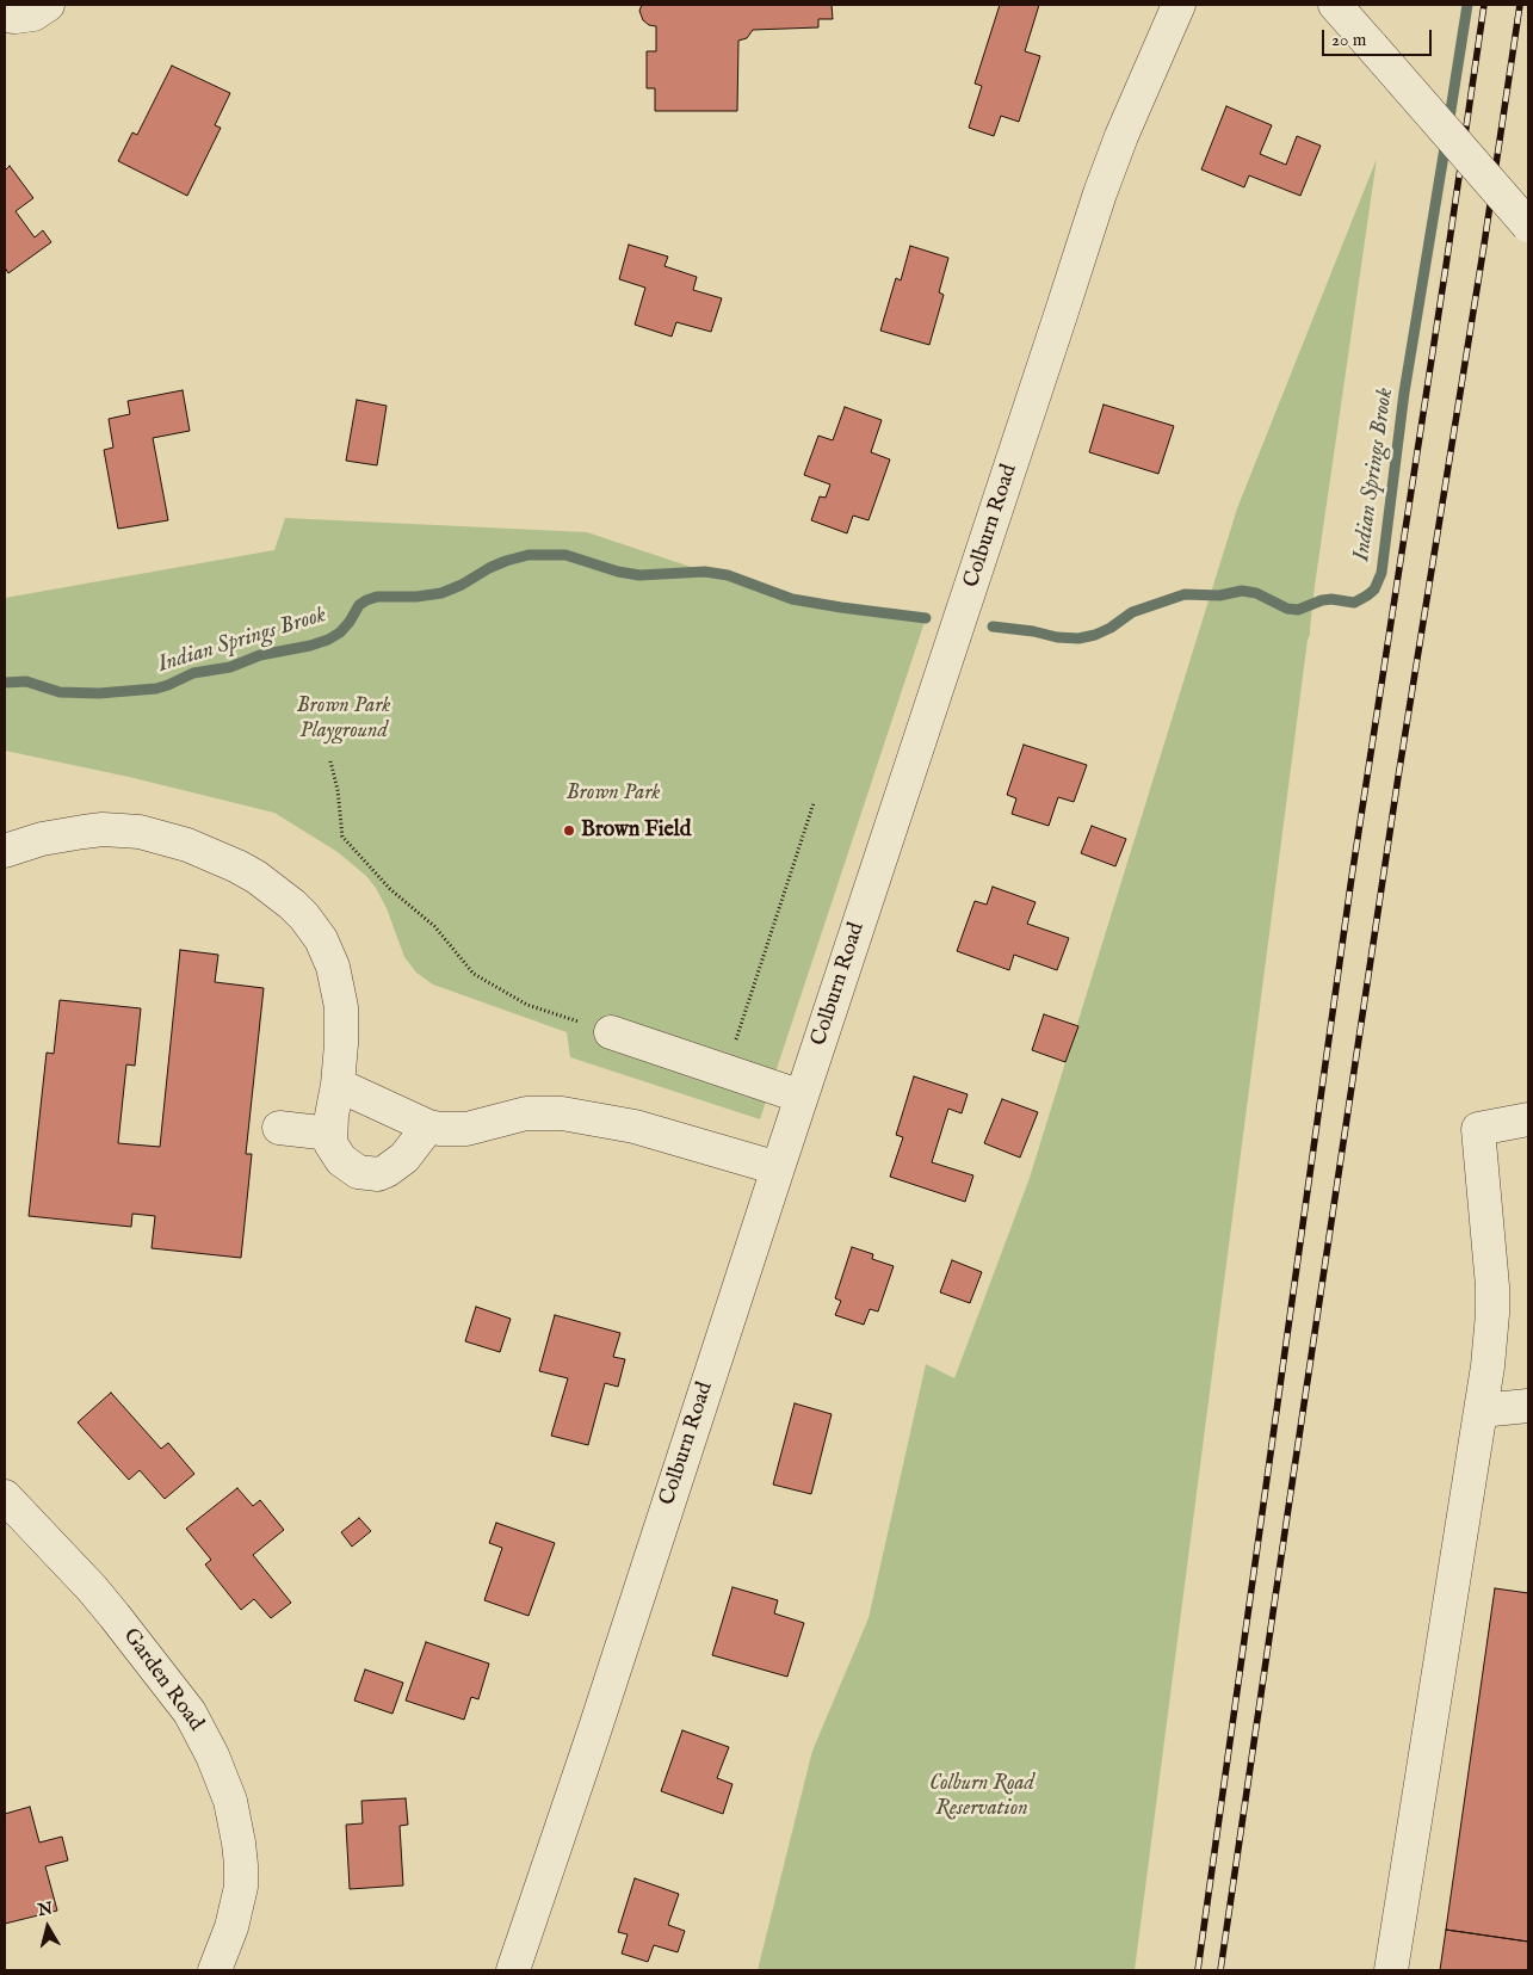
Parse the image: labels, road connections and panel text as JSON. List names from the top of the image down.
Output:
{
  "streets": {
    "street": ["Colburn Road", "Garden Road"]
  },
  "water": ["Indian Springs Brook"],
  "parks": ["Brown Park Playground", "Brown Park", "Colburn Road Reservation"],
  "places": ["Brown Field"],
  "scale_bar": "20 m",
  "north": "top"
}
